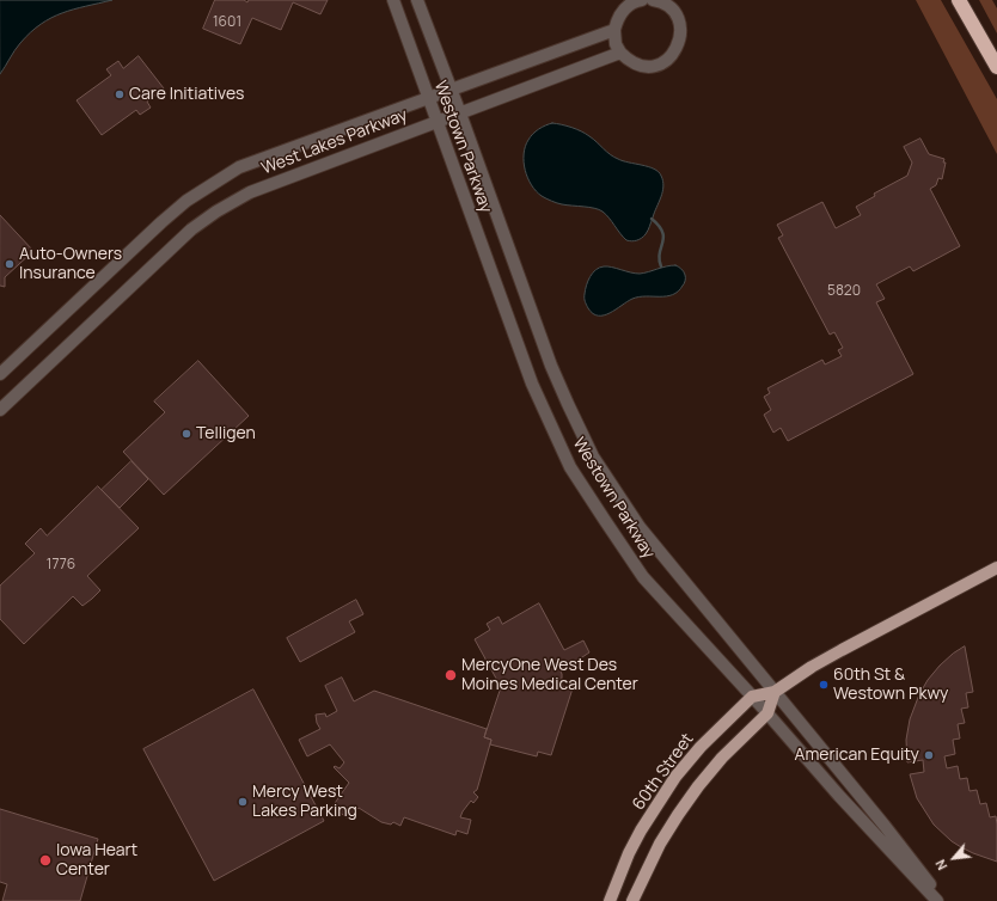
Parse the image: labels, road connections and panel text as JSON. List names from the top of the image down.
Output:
{
  "streets": {
    "main road": ["60th Street"],
    "street": ["West Lakes Parkway", "Westown Parkway"]
  },
  "crossings": [
    ["West Lakes Parkway", "Westown Parkway"],
    ["Westown Parkway", "60th Street"]
  ],
  "places": [
    "Care Initiatives",
    "Auto-Owners Insurance",
    "Telligen",
    "MercyOne West Des Moines Medical Center",
    "60th St & Westown Pkwy",
    "American Equity",
    "Mercy West Lakes Parking",
    "Iowa Heart Center"
  ],
  "house_numbers": ["1601", "5820", "1776"],
  "north": "bottom left"
}
